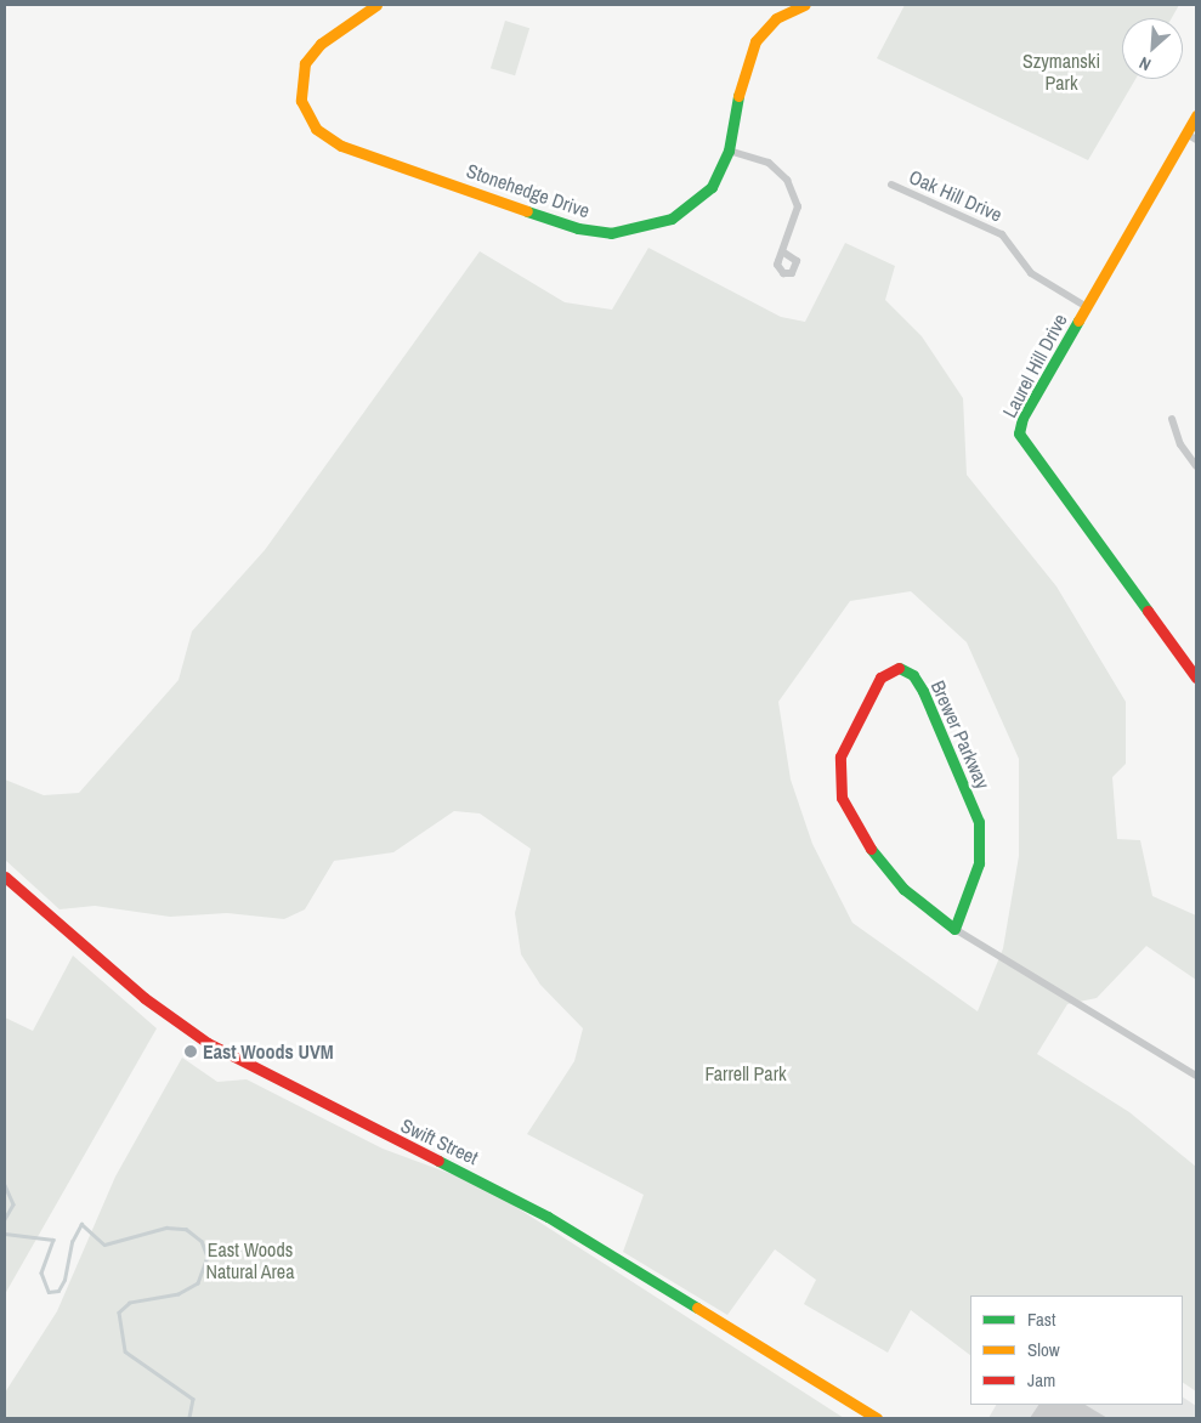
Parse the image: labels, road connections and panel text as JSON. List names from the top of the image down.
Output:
{
  "streets": {
    "street": [
      "Stonehedge Drive",
      "Oak Hill Drive",
      "Laurel Hill Drive",
      "Brewer Parkway",
      "Swift Street"
    ]
  },
  "crossings": [
    ["Oak Hill Drive", "Laurel Hill Drive"]
  ],
  "parks": ["Szymanski Park", "Farrell Park", "East Woods Natural Area"],
  "places": ["East Woods UVM"],
  "legend": ["Fast", "Slow", "Jam"],
  "north": "bottom left"
}
